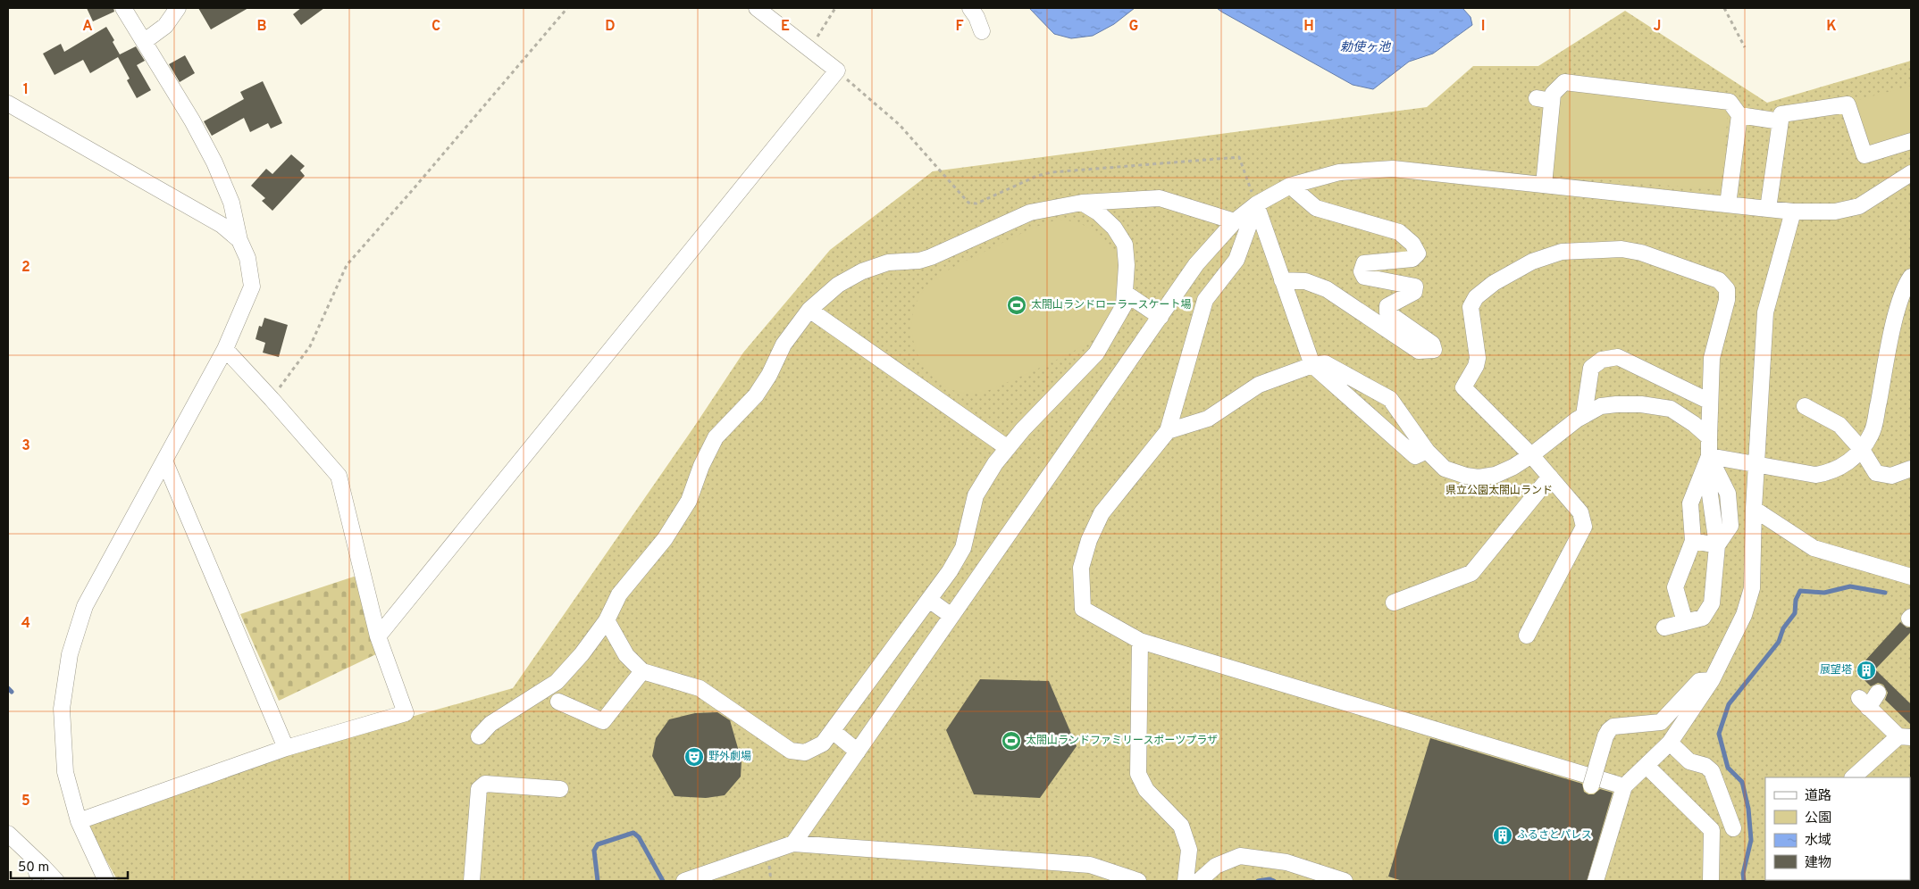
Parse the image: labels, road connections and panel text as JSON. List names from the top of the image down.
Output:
{
  "water": ["勅使ヶ池"],
  "parks": ["県立公園太閤山ランド"],
  "places": {
    "sports": ["太閤山ランドローラースケート場", "太閤山ランドファミリースポーツプラザ"],
    "building": ["展望塔", "ふるさとパレス"],
    "theatre": ["野外劇場"]
  },
  "legend": [
    "道路",
    "公園",
    "水域",
    "建物"
  ],
  "scale_bar": "50 m",
  "grid": {
    "columns": [
      "A",
      "B",
      "C",
      "D",
      "E",
      "F",
      "G",
      "H",
      "I",
      "J",
      "K"
    ],
    "rows": [
      "1",
      "2",
      "3",
      "4",
      "5"
    ]
  }
}
